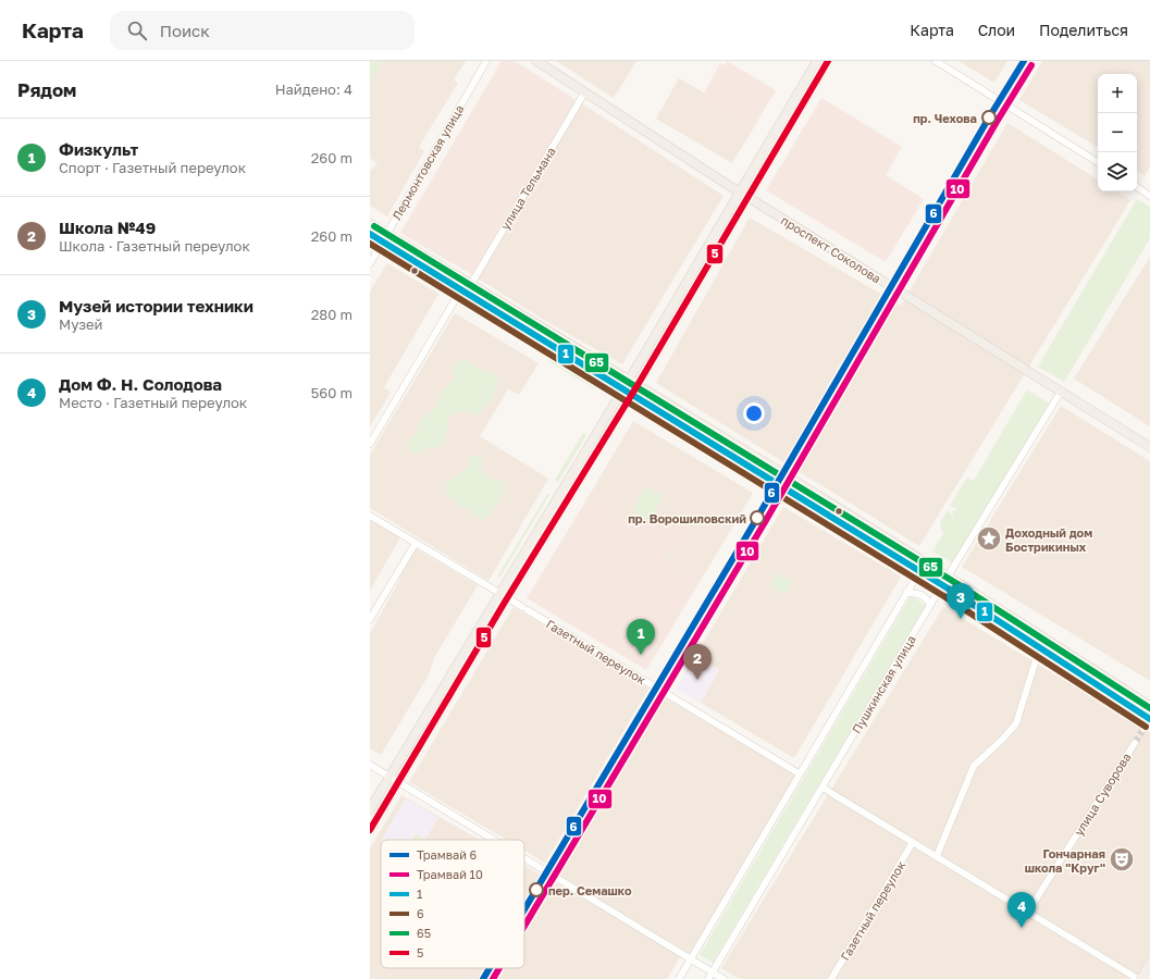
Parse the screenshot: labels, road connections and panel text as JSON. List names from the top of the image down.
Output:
{
  "streets": {
    "main road": ["проспект Соколова"],
    "street": [
      "Лермонтовская улица",
      "улица Тельмана",
      "Газетный переулок",
      "Пушкинская улица",
      "улица Суворова"
    ]
  },
  "crossings": [
    ["улица Тельмана", "проспект Соколова"],
    ["проспект Соколова", "Пушкинская улица"]
  ],
  "places": {
    "other": ["пр. Чехова", "пр. Ворошиловский", "пер. Семашко"],
    "place": ["Доходный дом Бострикиных"],
    "theatre": ["Гончарная школа \"Круг\""]
  },
  "lines": [
    "tram line 6",
    "transit line 5",
    "tram line 10",
    "transit line 65",
    "transit line 1",
    "transit line 6"
  ],
  "legend": [
    "Трамвай 6",
    "Трамвай 10",
    "1",
    "6",
    "65",
    "5"
  ],
  "page": {
    "header": "Карта",
    "search": "Поиск",
    "nav": ["Карта", "Слои", "Поделиться"],
    "heading": ["Рядом", "Найдено: 4"],
    "map_buttons": ["+", "−"],
    "list": [
      {
        "mark": "1",
        "name": "Физкульт",
        "note": "Спорт · Газетный переулок",
        "value": "260 m"
      },
      {
        "mark": "2",
        "name": "Школа №49",
        "note": "Школа · Газетный переулок",
        "value": "260 m"
      },
      {
        "mark": "3",
        "name": "Музей истории техники",
        "note": "Музей",
        "value": "280 m"
      },
      {
        "mark": "4",
        "name": "Дом Ф. Н. Солодова",
        "note": "Место · Газетный переулок",
        "value": "560 m"
      }
    ],
    "pins": [
      "3",
      "1",
      "2",
      "4"
    ]
  }
}
